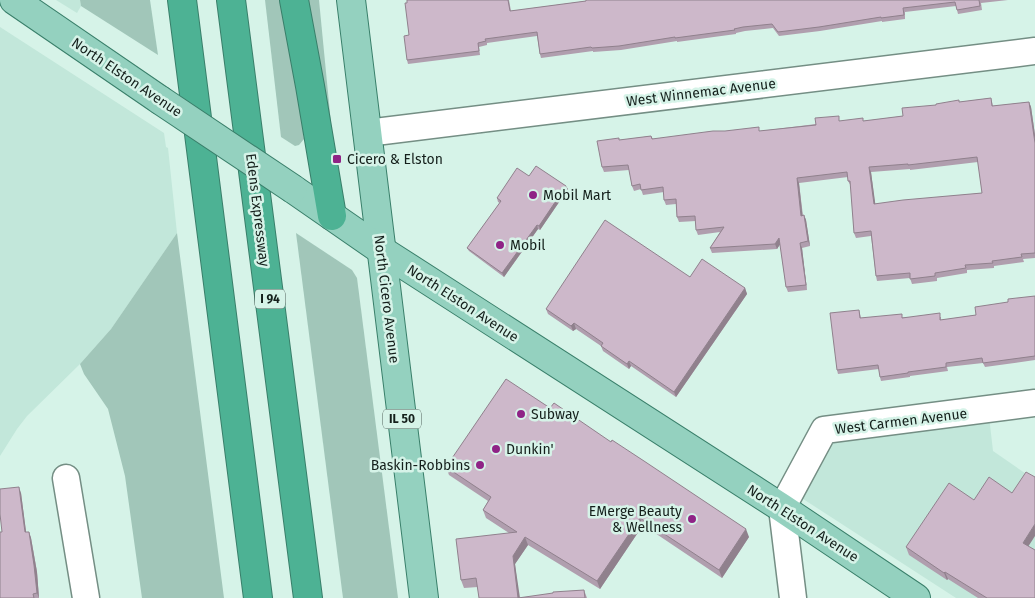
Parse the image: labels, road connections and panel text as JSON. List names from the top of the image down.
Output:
{
  "streets": {
    "highway": ["Edens Expressway", "I 94"],
    "main road": ["North Elston Avenue", "North Cicero Avenue", "IL 50"],
    "street": ["West Winnemac Avenue", "West Carmen Avenue"]
  },
  "crossings": [
    ["North Elston Avenue", "North Cicero Avenue"],
    ["North Elston Avenue", "West Carmen Avenue"],
    ["West Winnemac Avenue", "North Cicero Avenue"]
  ],
  "places": {
    "transit": ["Cicero & Elston"],
    "other": [
      "Mobil Mart",
      "Mobil",
      "Subway",
      "Dunkin'",
      "Baskin-Robbins",
      "EMerge Beauty & Wellness"
    ]
  }
}
